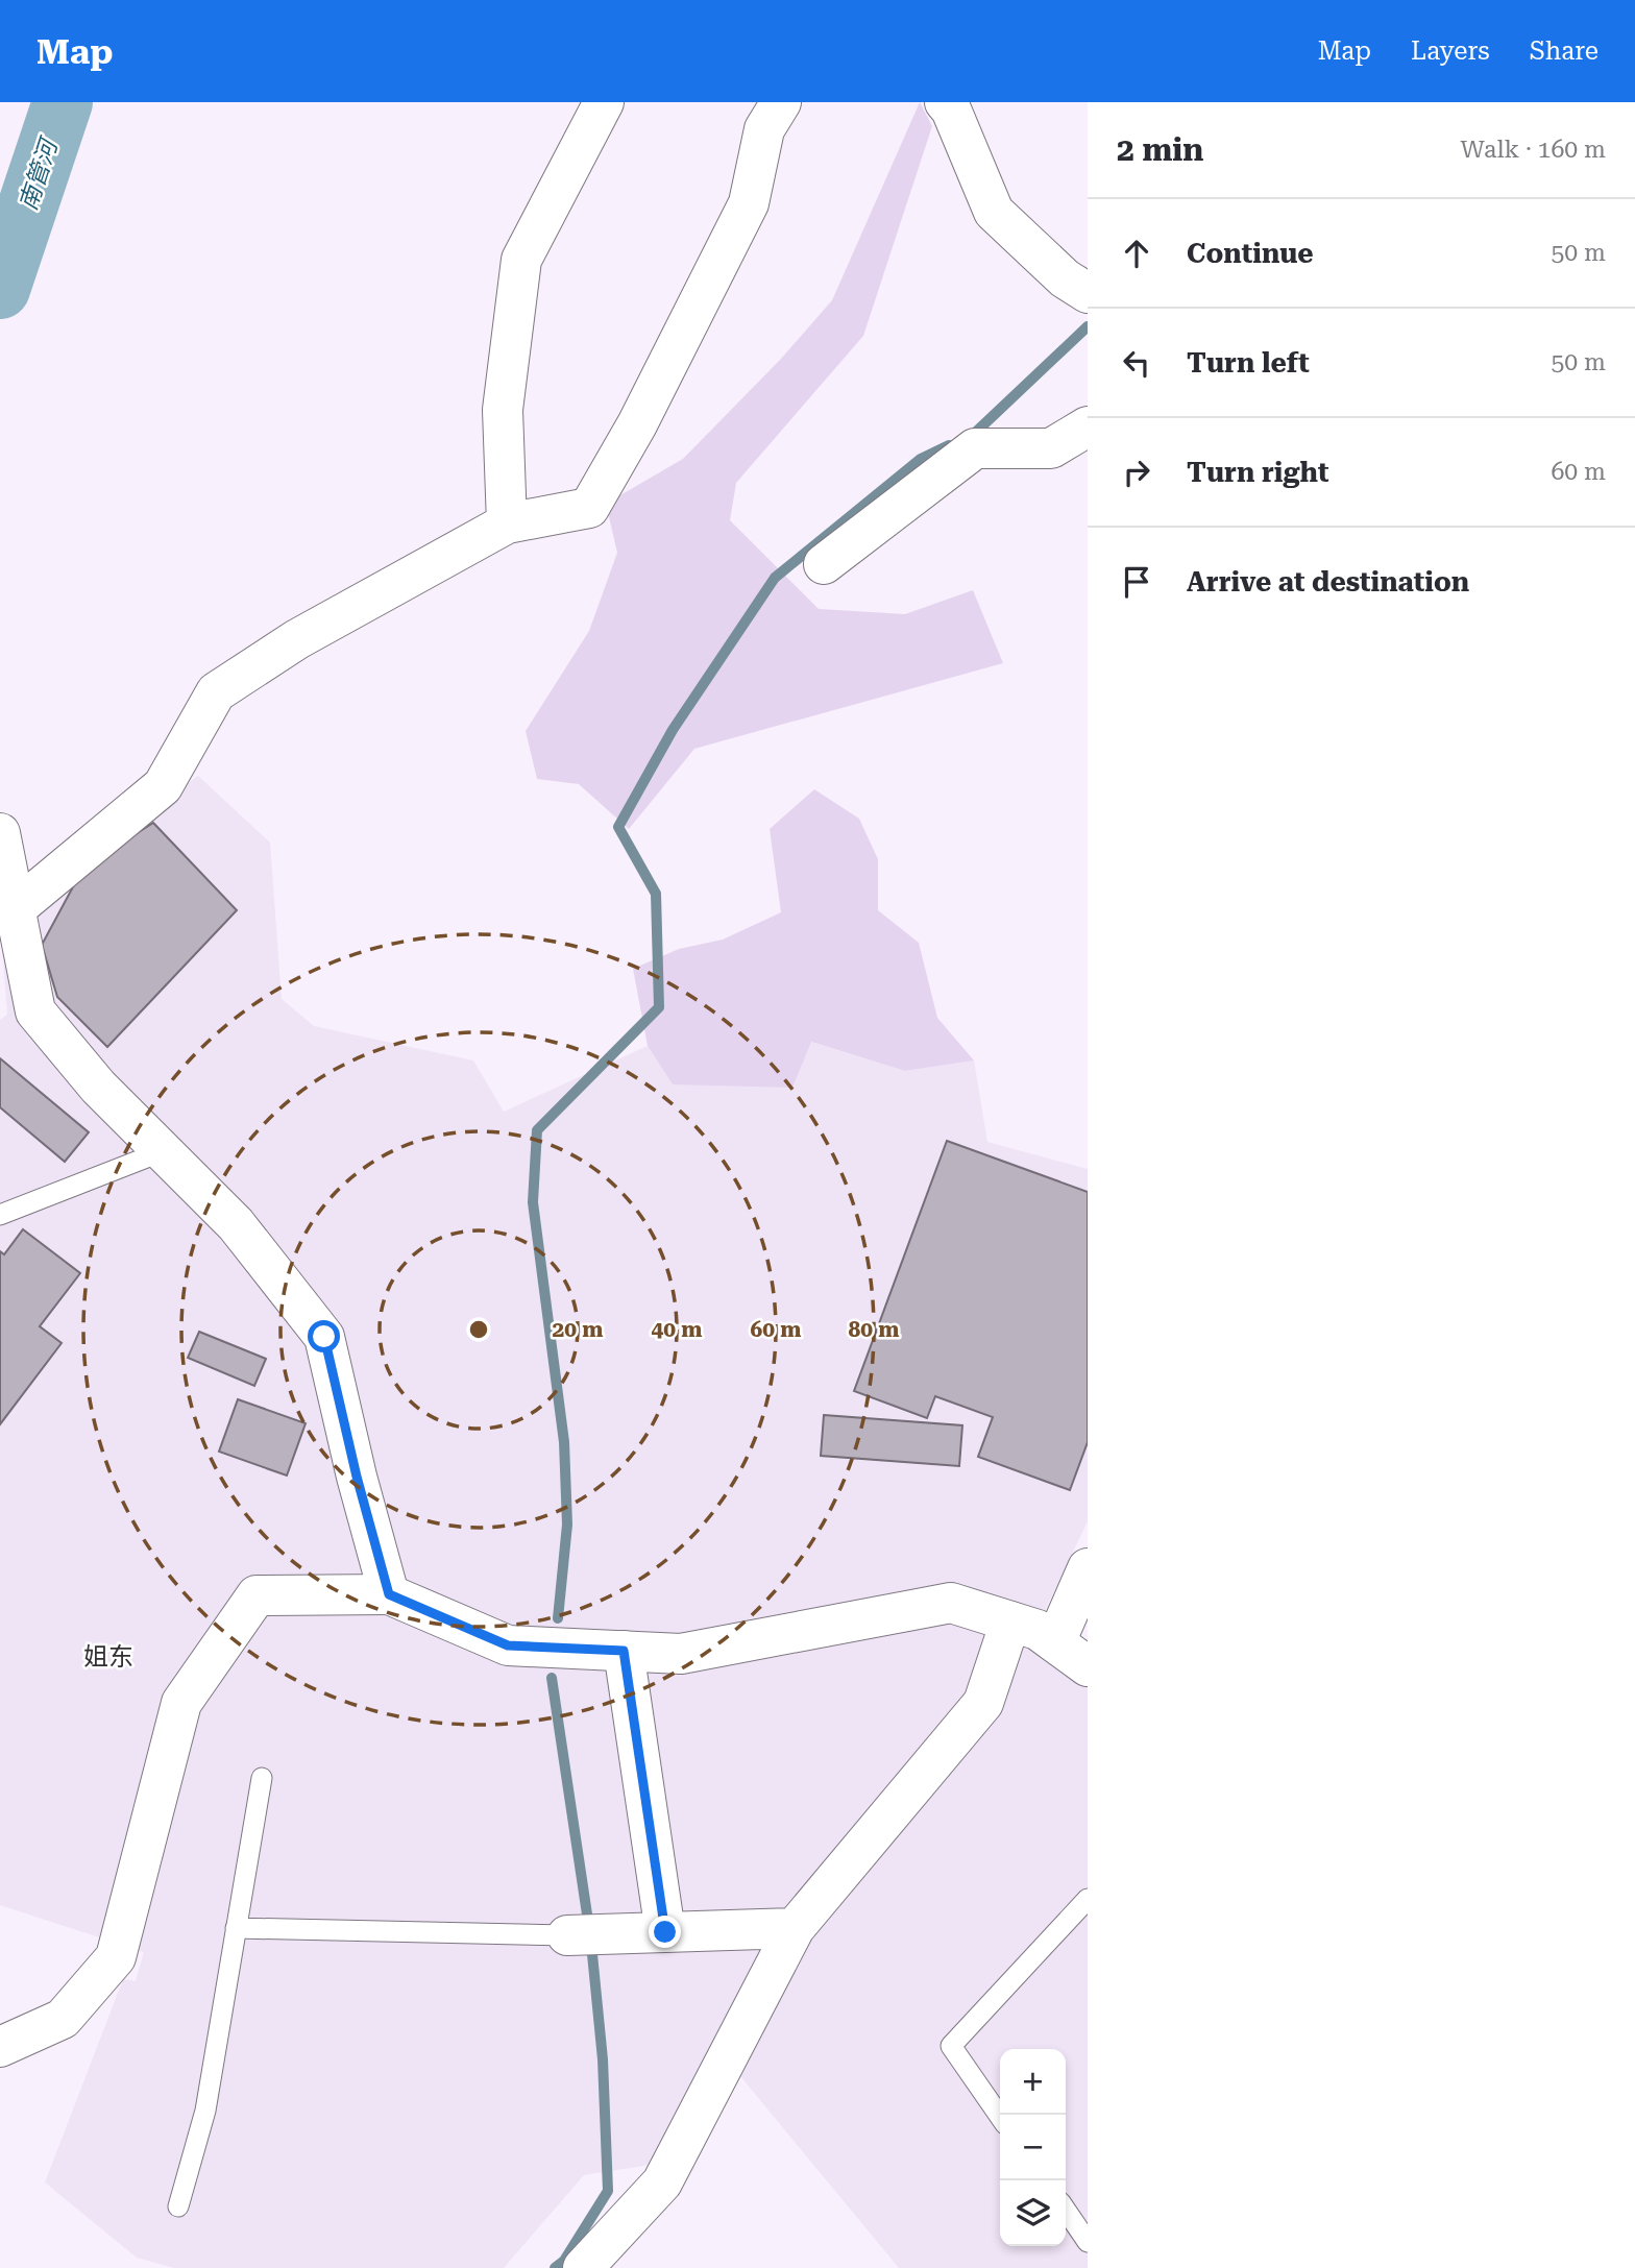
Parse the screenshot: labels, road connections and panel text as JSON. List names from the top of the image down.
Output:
{
  "districts": ["姐东"],
  "water": ["南管河"],
  "page": {
    "header": "Map",
    "nav": ["Map", "Layers", "Share"],
    "heading": ["2 min", "Walk · 160 m"],
    "list": [
      ["Continue", "50 m"],
      ["Turn left", "50 m"],
      ["Turn right", "60 m"],
      "Arrive at destination"
    ],
    "map_buttons": ["+", "−"]
  },
  "rings": [
    "20 m",
    "40 m",
    "60 m",
    "80 m"
  ]
}
